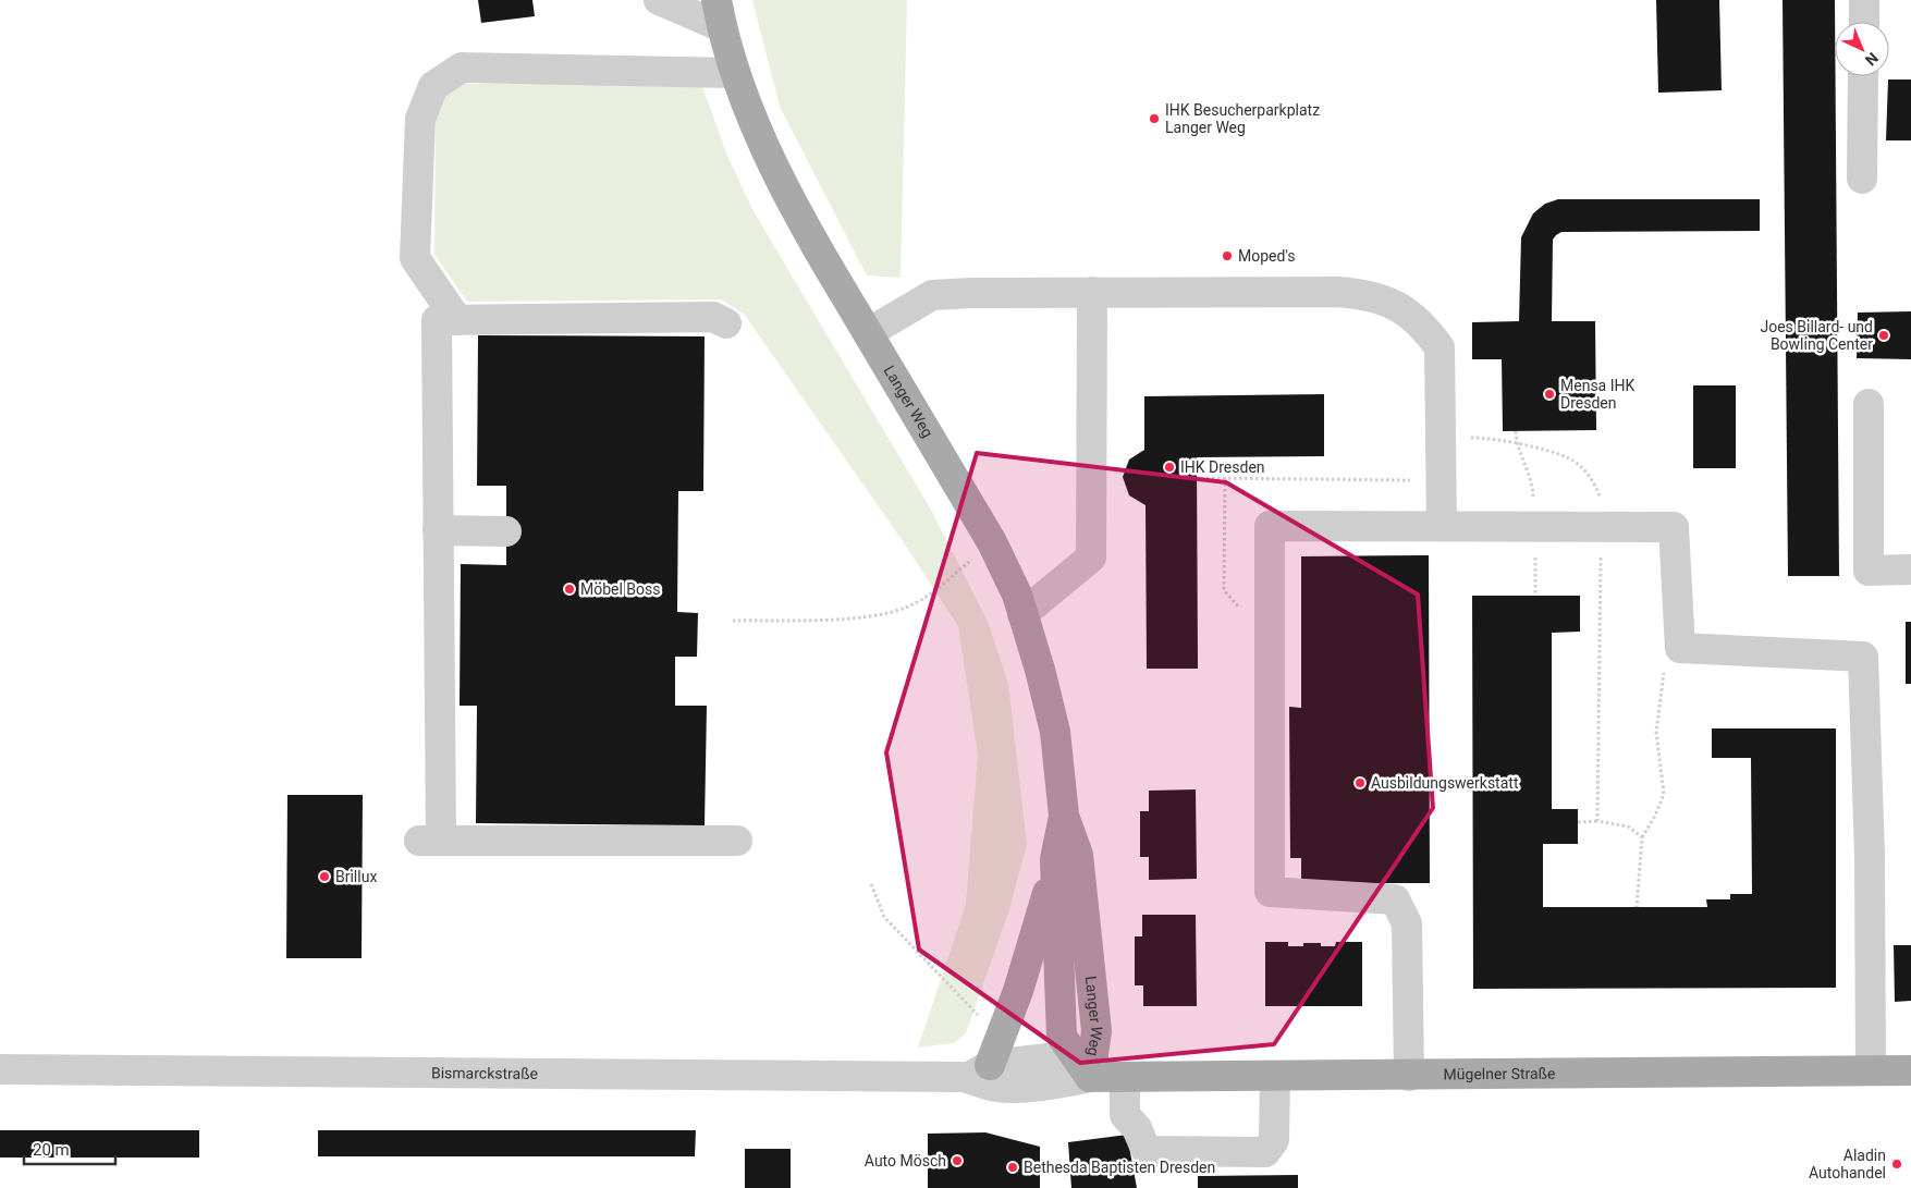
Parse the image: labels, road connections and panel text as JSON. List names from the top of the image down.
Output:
{
  "streets": {
    "main road": ["Langer Weg", "Mügelner Straße"],
    "street": ["Bismarckstraße"]
  },
  "crossings": [
    ["Langer Weg", "Bismarckstraße"],
    ["Langer Weg", "Mügelner Straße"],
    ["Bismarckstraße", "Mügelner Straße"]
  ],
  "places": [
    "IHK Besucherparkplatz Langer Weg",
    "Moped's",
    "Joes Billard- und Bowling Center",
    "Mensa IHK Dresden",
    "IHK Dresden",
    "Möbel Boss",
    "Ausbildungswerkstatt",
    "Brillux",
    "Auto Mösch",
    "Aladin Autohandel",
    "Bethesda Baptisten Dresden"
  ],
  "scale_bar": "20 m",
  "north": "bottom right"
}
